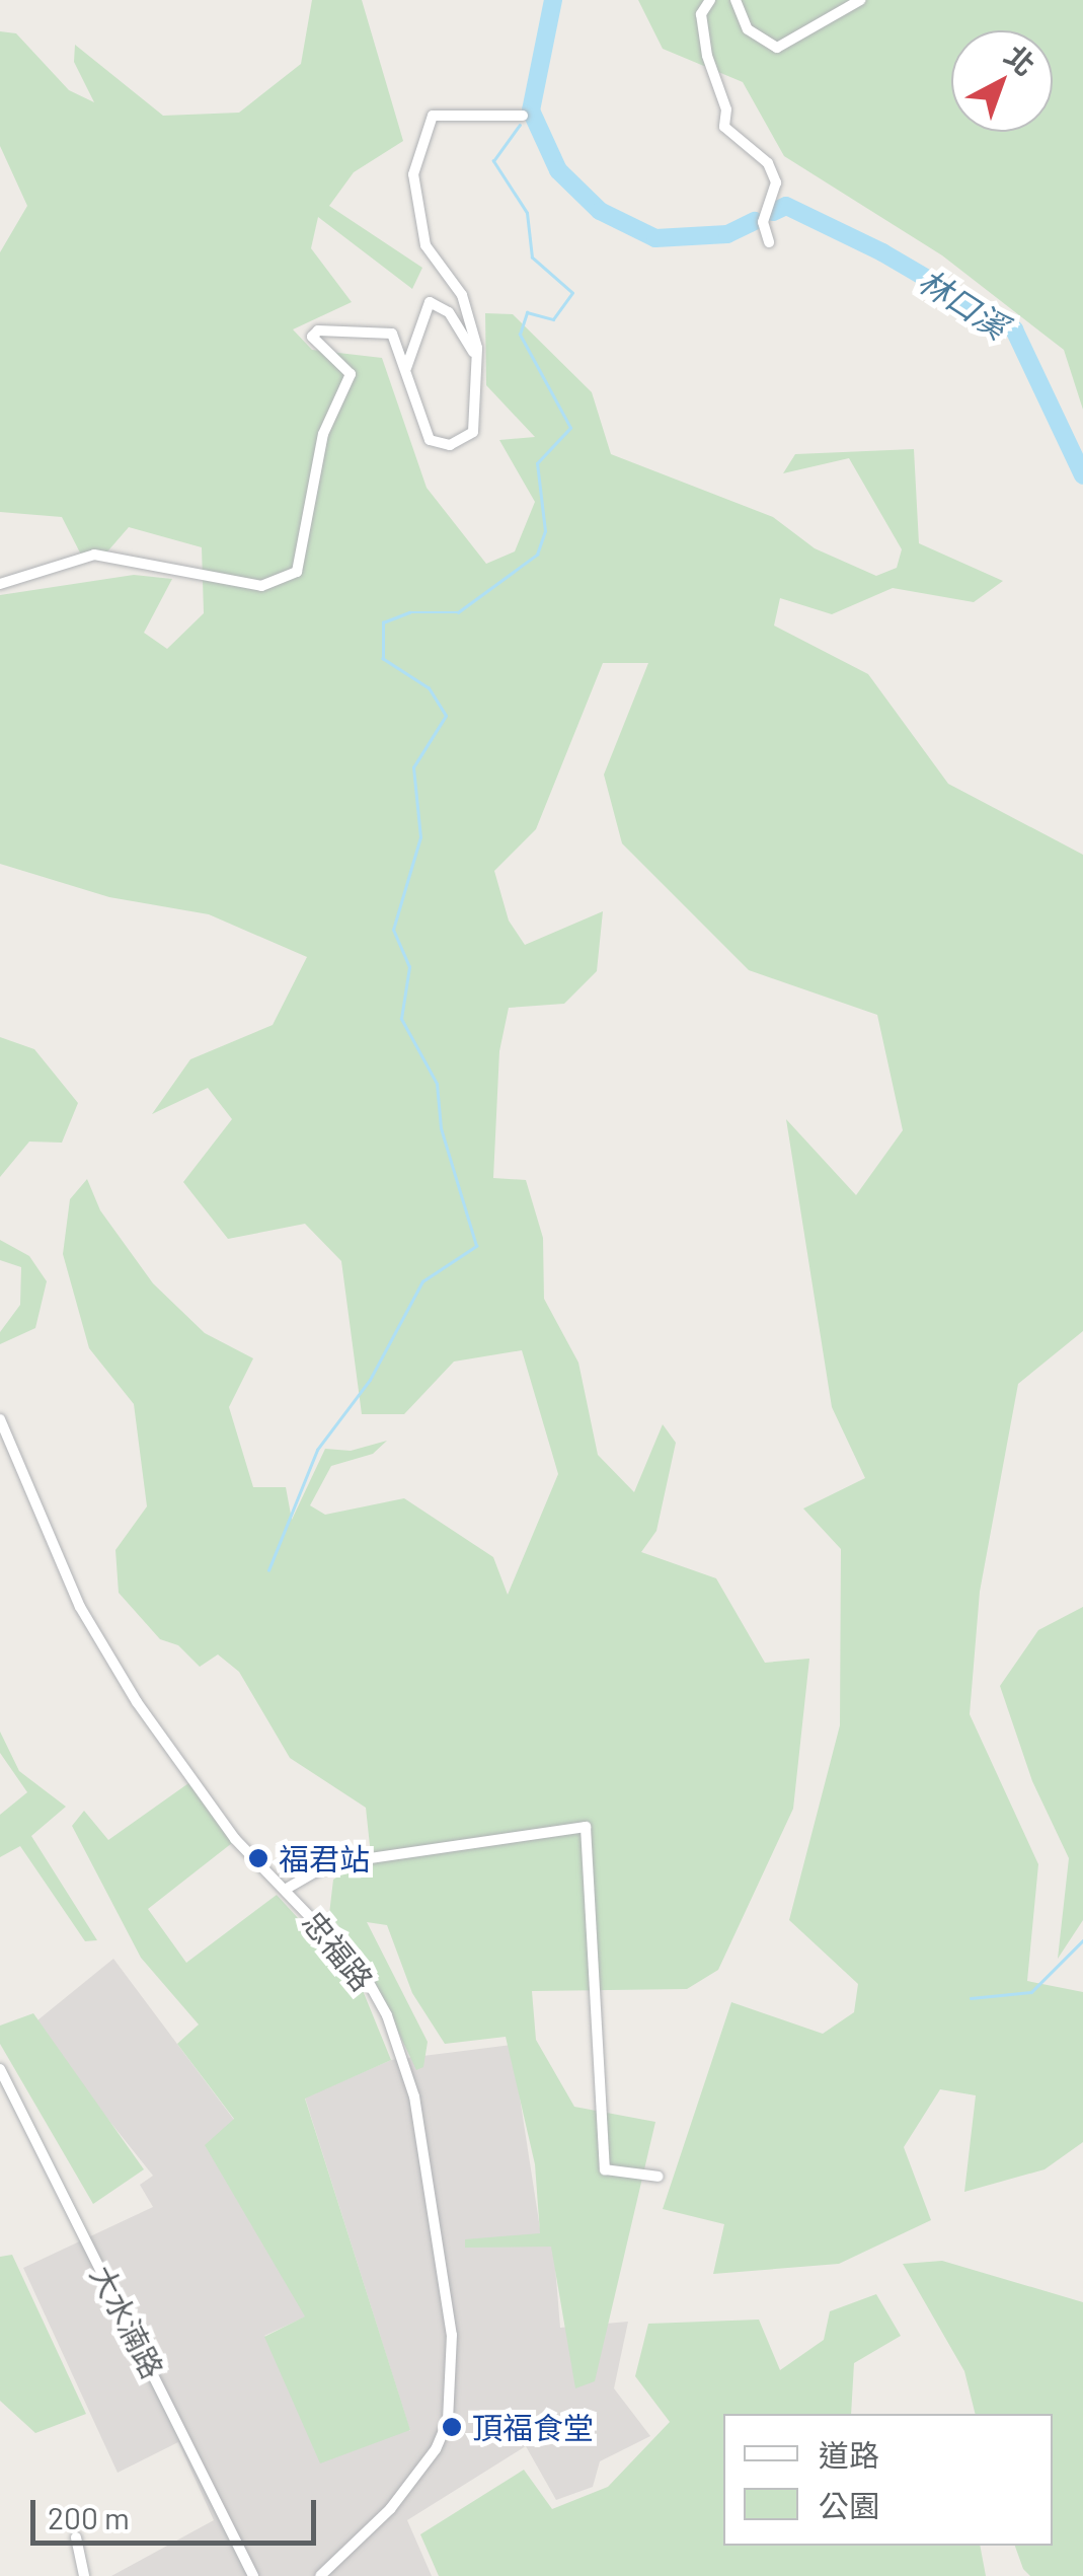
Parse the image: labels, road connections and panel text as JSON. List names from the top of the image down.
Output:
{
  "streets": {
    "street": ["忠福路", "大水湳路"]
  },
  "water": ["林口溪"],
  "places": ["福君站", "頂福食堂"],
  "legend": ["道路", "公園"],
  "scale_bar": "200 m",
  "north": "top right"
}
